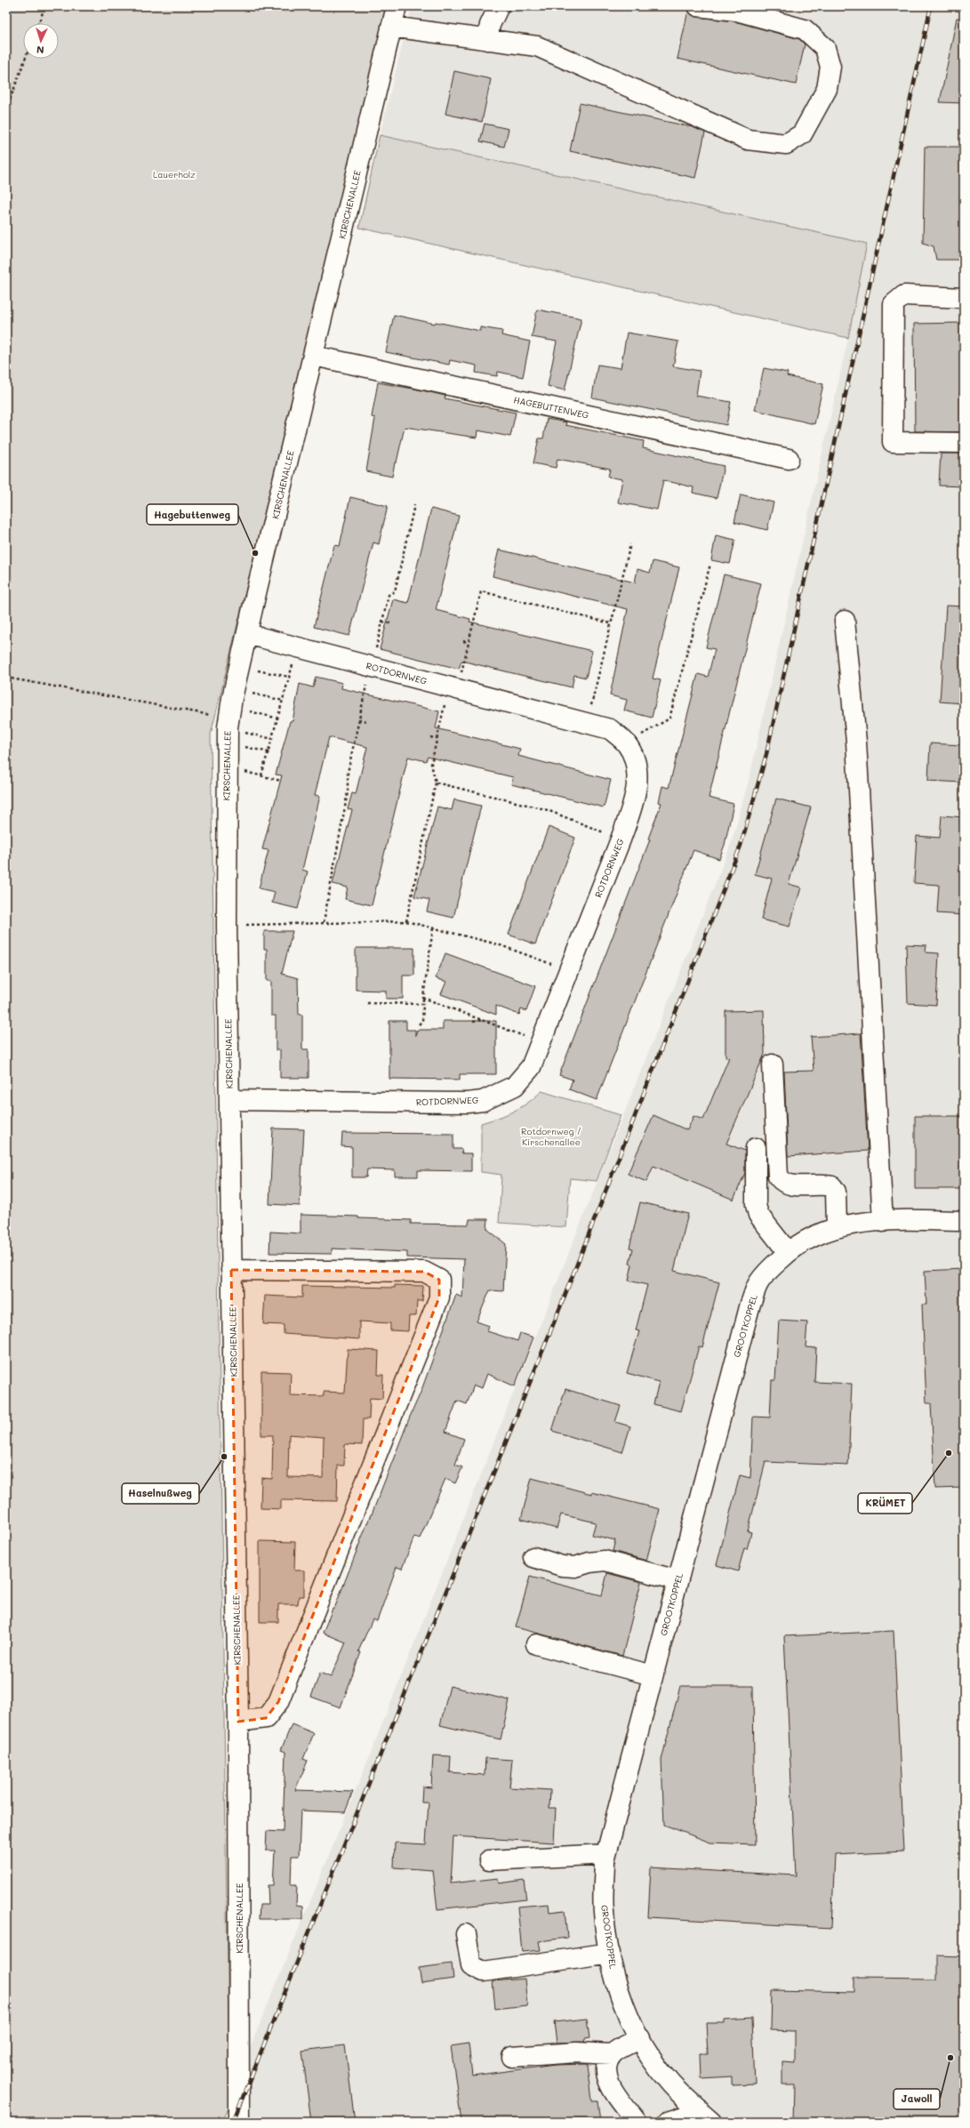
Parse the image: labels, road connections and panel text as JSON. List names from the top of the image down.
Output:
{
  "streets": {
    "street": [
      "KIRSCHENALLEE",
      "HAGEBUTTENWEG",
      "ROTDORNWEG",
      "GROOTKOPPEL"
    ]
  },
  "crossings": [
    ["KIRSCHENALLEE", "HAGEBUTTENWEG"],
    ["KIRSCHENALLEE", "ROTDORNWEG"]
  ],
  "parks": ["Lauerholz", "Rotdornweg / Kirschenallee"],
  "places": [
    "Hagebuttenweg",
    "KRÜMET",
    "Haselnußweg",
    "Jawoll"
  ],
  "north": "bottom"
}
